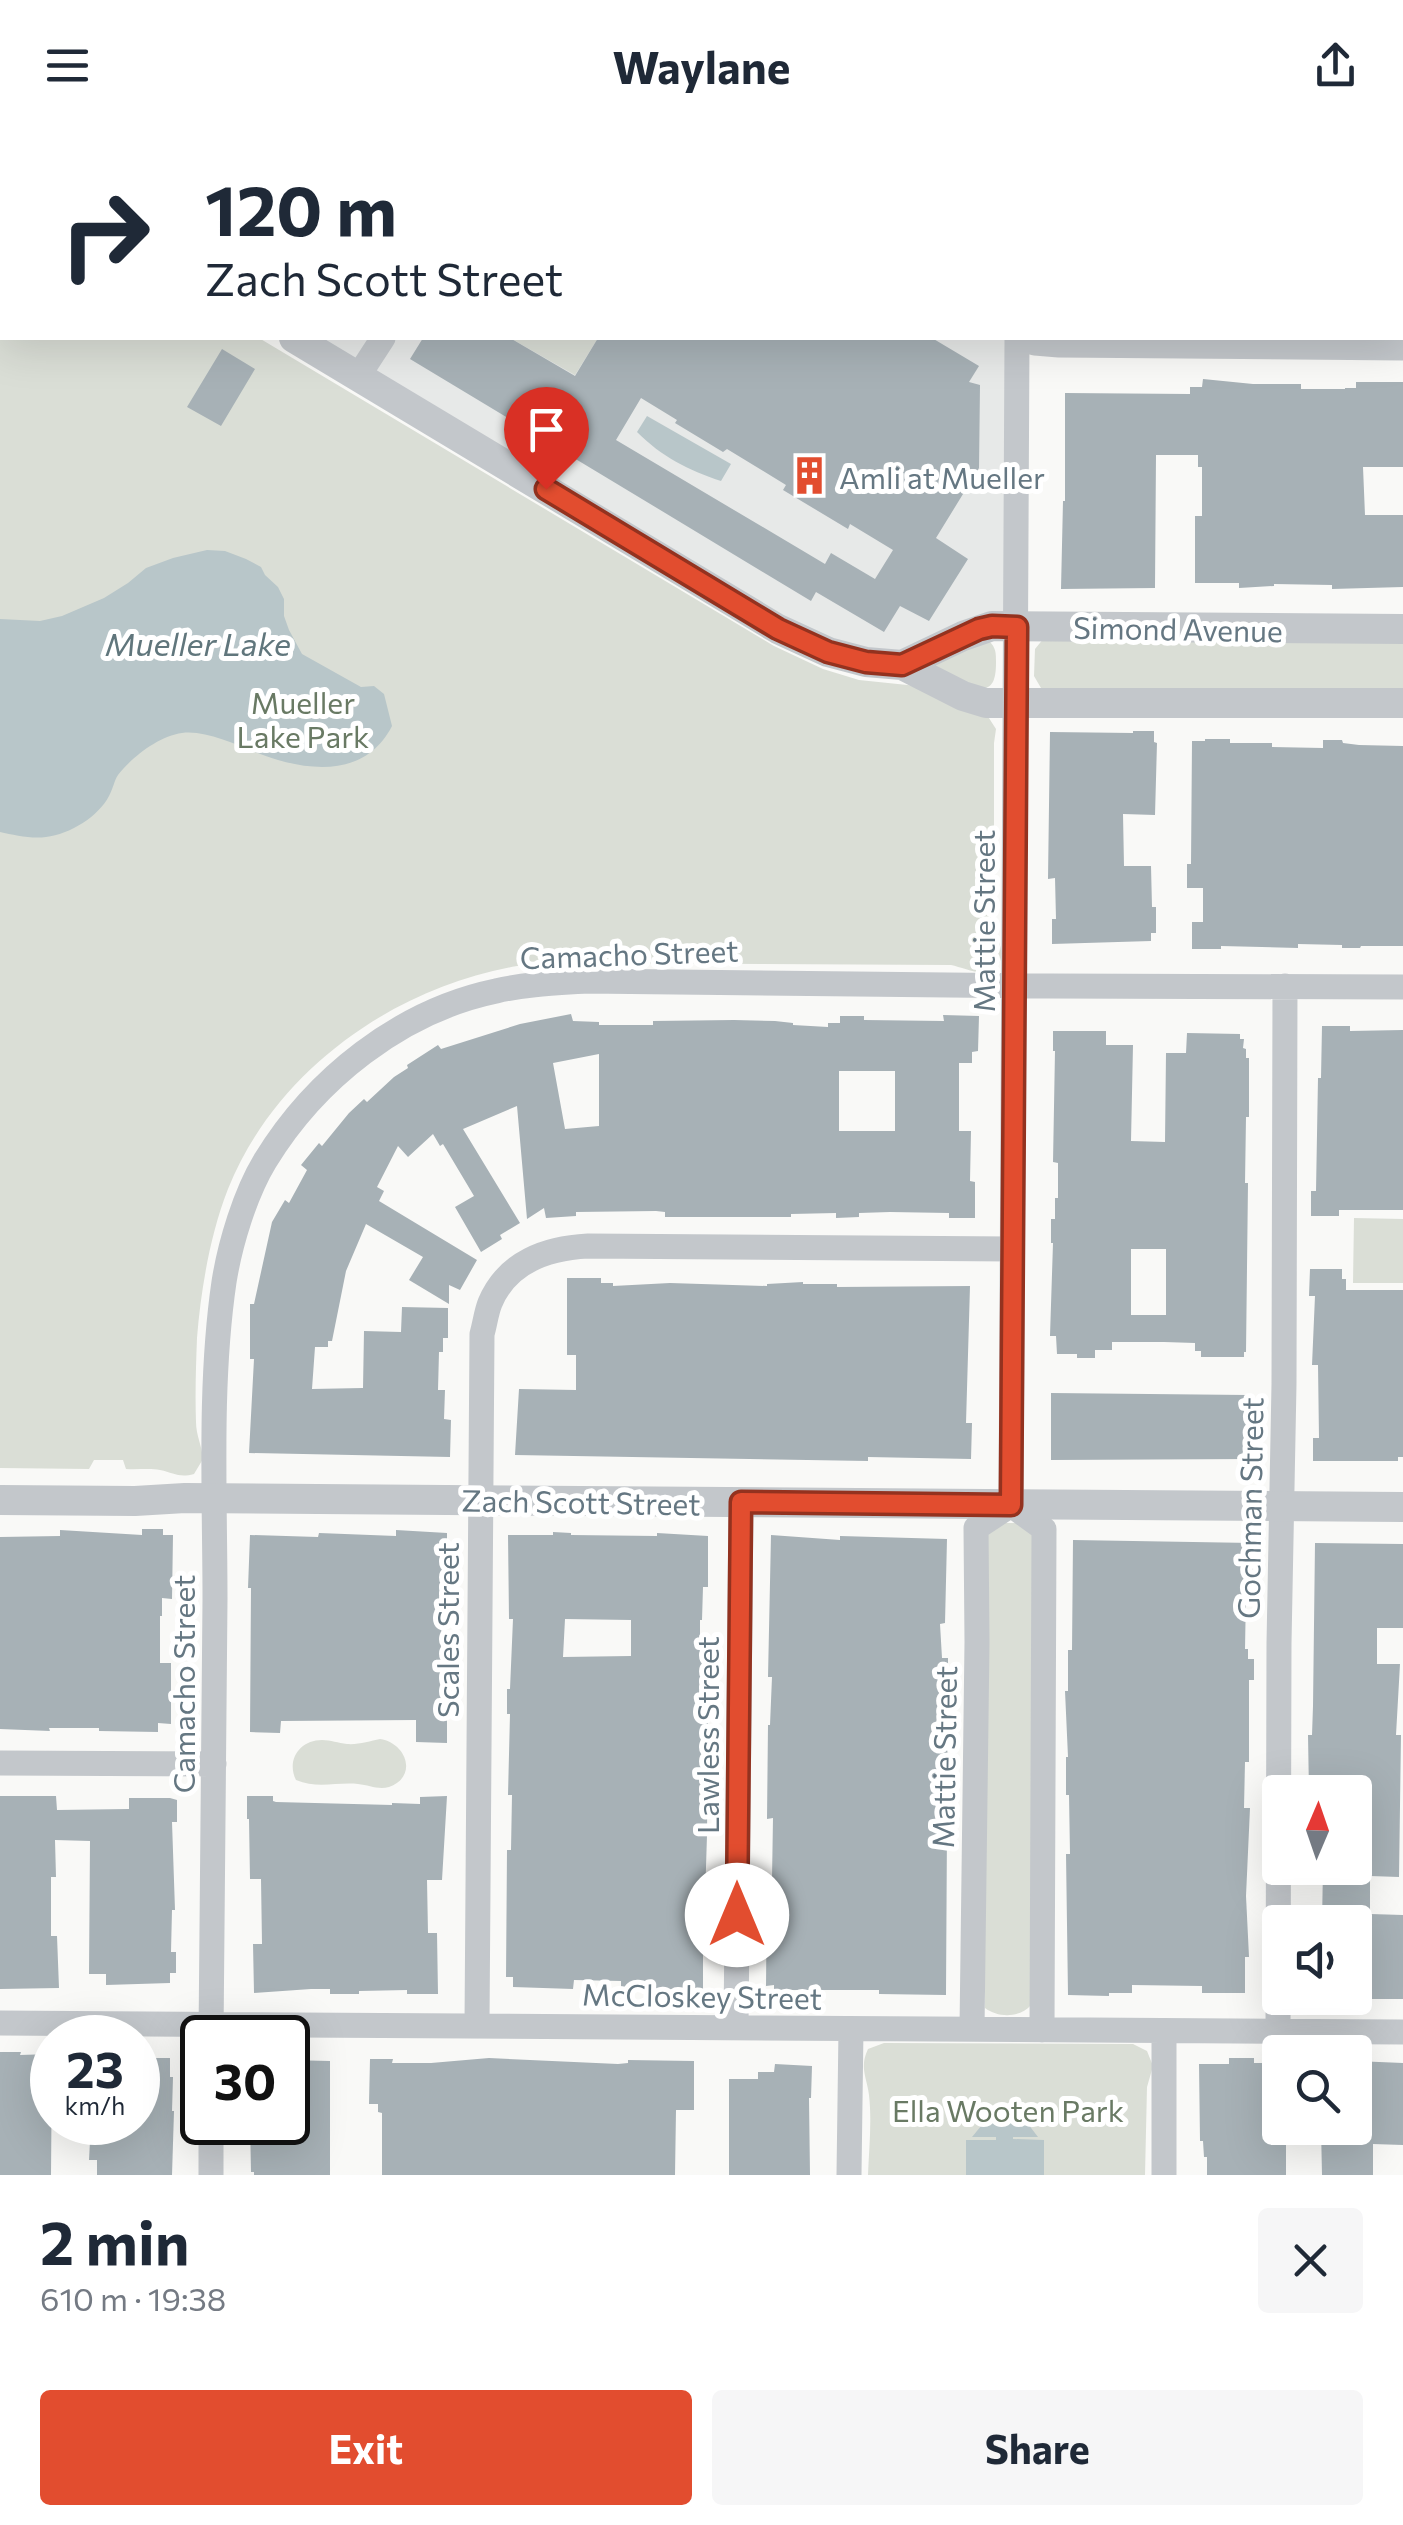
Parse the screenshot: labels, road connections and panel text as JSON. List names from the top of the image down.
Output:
{
  "streets": {
    "street": [
      "Simond Avenue",
      "Mattie Street",
      "Camacho Street",
      "Zach Scott Street",
      "Gochman Street",
      "Scales Street",
      "Lawless Street",
      "McCloskey Street"
    ]
  },
  "crossings": [
    ["Simond Avenue", "Mattie Street"],
    ["Mattie Street", "Camacho Street"],
    ["Mattie Street", "Zach Scott Street"],
    ["Mattie Street", "Scales Street"],
    ["Mattie Street", "McCloskey Street"],
    ["Camacho Street", "Zach Scott Street"],
    ["Camacho Street", "Gochman Street"],
    ["Zach Scott Street", "Gochman Street"],
    ["Zach Scott Street", "Scales Street"],
    ["Zach Scott Street", "Lawless Street"],
    ["Gochman Street", "McCloskey Street"],
    ["Scales Street", "McCloskey Street"],
    ["Lawless Street", "McCloskey Street"]
  ],
  "water": ["Mueller Lake"],
  "parks": ["Mueller Lake Park", "Ella Wooten Park"],
  "places": {
    "building": ["Amli at Mueller"]
  },
  "north": "top",
  "page": {
    "header": "Waylane",
    "turn": ["120 m", "Zach Scott Street"],
    "speed": "23 km/h",
    "limit": "30",
    "heading": ["2 min", "610 m · 19:38"],
    "buttons": ["Exit", "Share"]
  }
}
